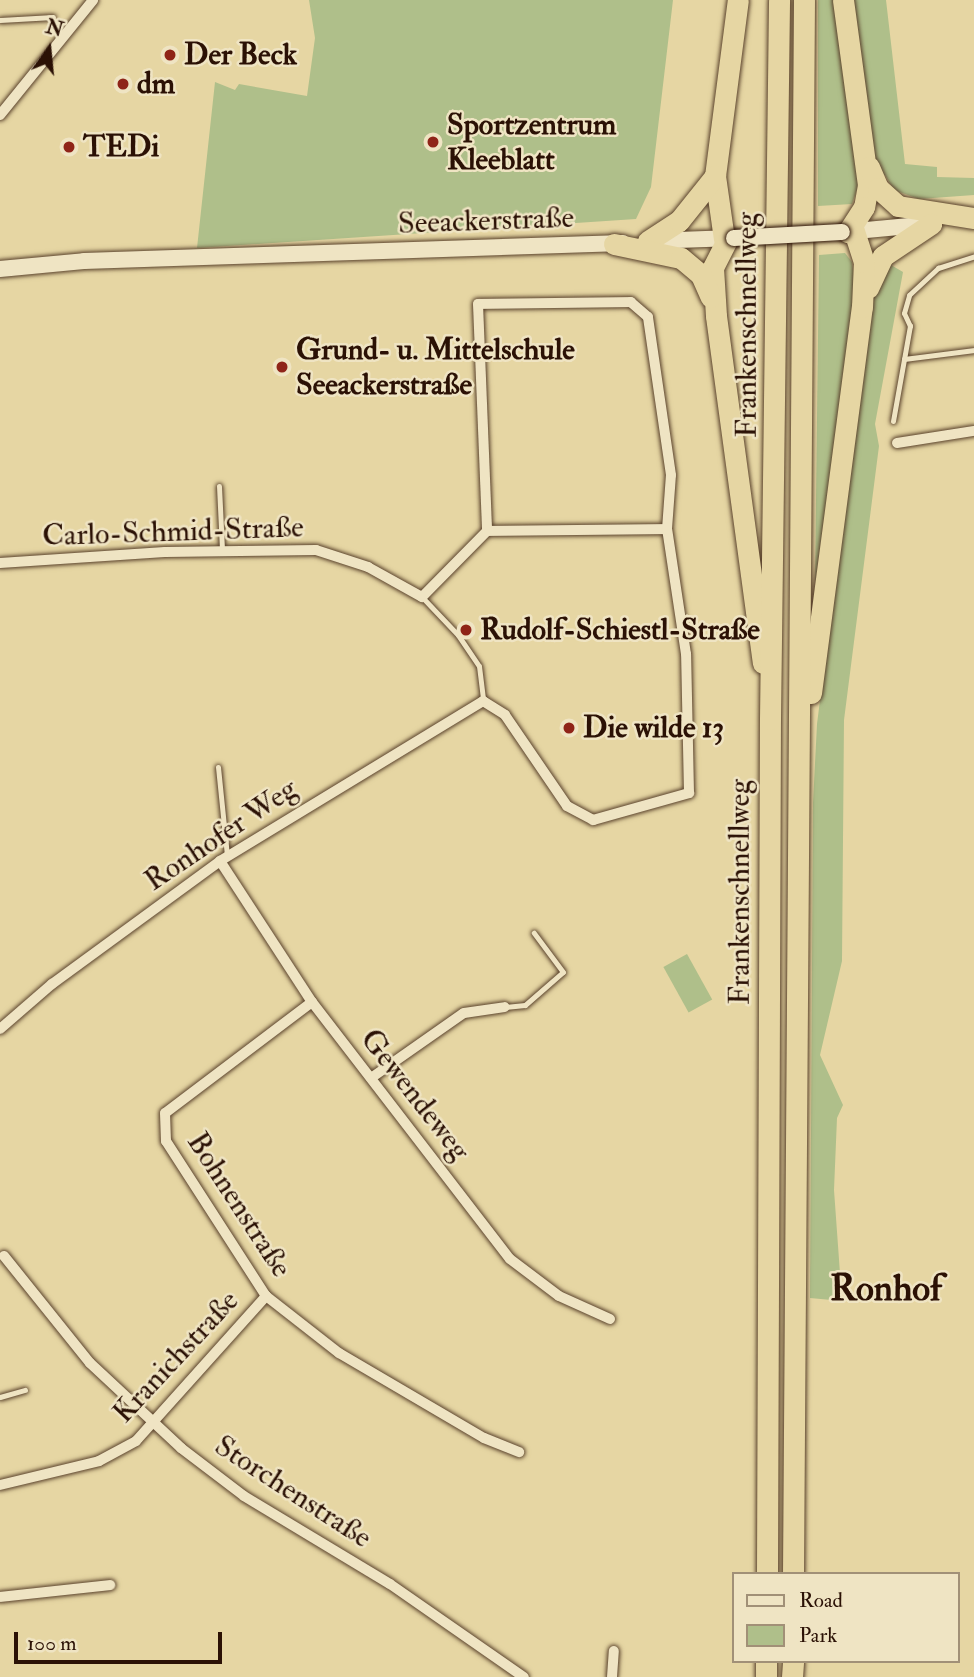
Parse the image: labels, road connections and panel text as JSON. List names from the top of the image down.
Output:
{
  "streets": {
    "highway": ["Frankenschnellweg"],
    "main road": ["Seeackerstraße"],
    "street": [
      "Carlo-Schmid-Straße",
      "Ronhofer Weg",
      "Gewendeweg",
      "Bohnenstraße",
      "Kranichstraße",
      "Storchenstraße"
    ]
  },
  "crossings": [
    ["Carlo-Schmid-Straße", "Ronhofer Weg"],
    ["Ronhofer Weg", "Gewendeweg"],
    ["Gewendeweg", "Bohnenstraße"],
    ["Bohnenstraße", "Kranichstraße"],
    ["Kranichstraße", "Storchenstraße"]
  ],
  "districts": ["Ronhof"],
  "places": [
    "Der Beck",
    "dm",
    "Sportzentrum Kleeblatt",
    "TEDi",
    "Grund- u. Mittelschule Seeackerstraße",
    "Rudolf-Schiestl-Straße",
    "Die wilde 13"
  ],
  "legend": ["Road", "Park"],
  "scale_bar": "100 m",
  "north": "top"
}
